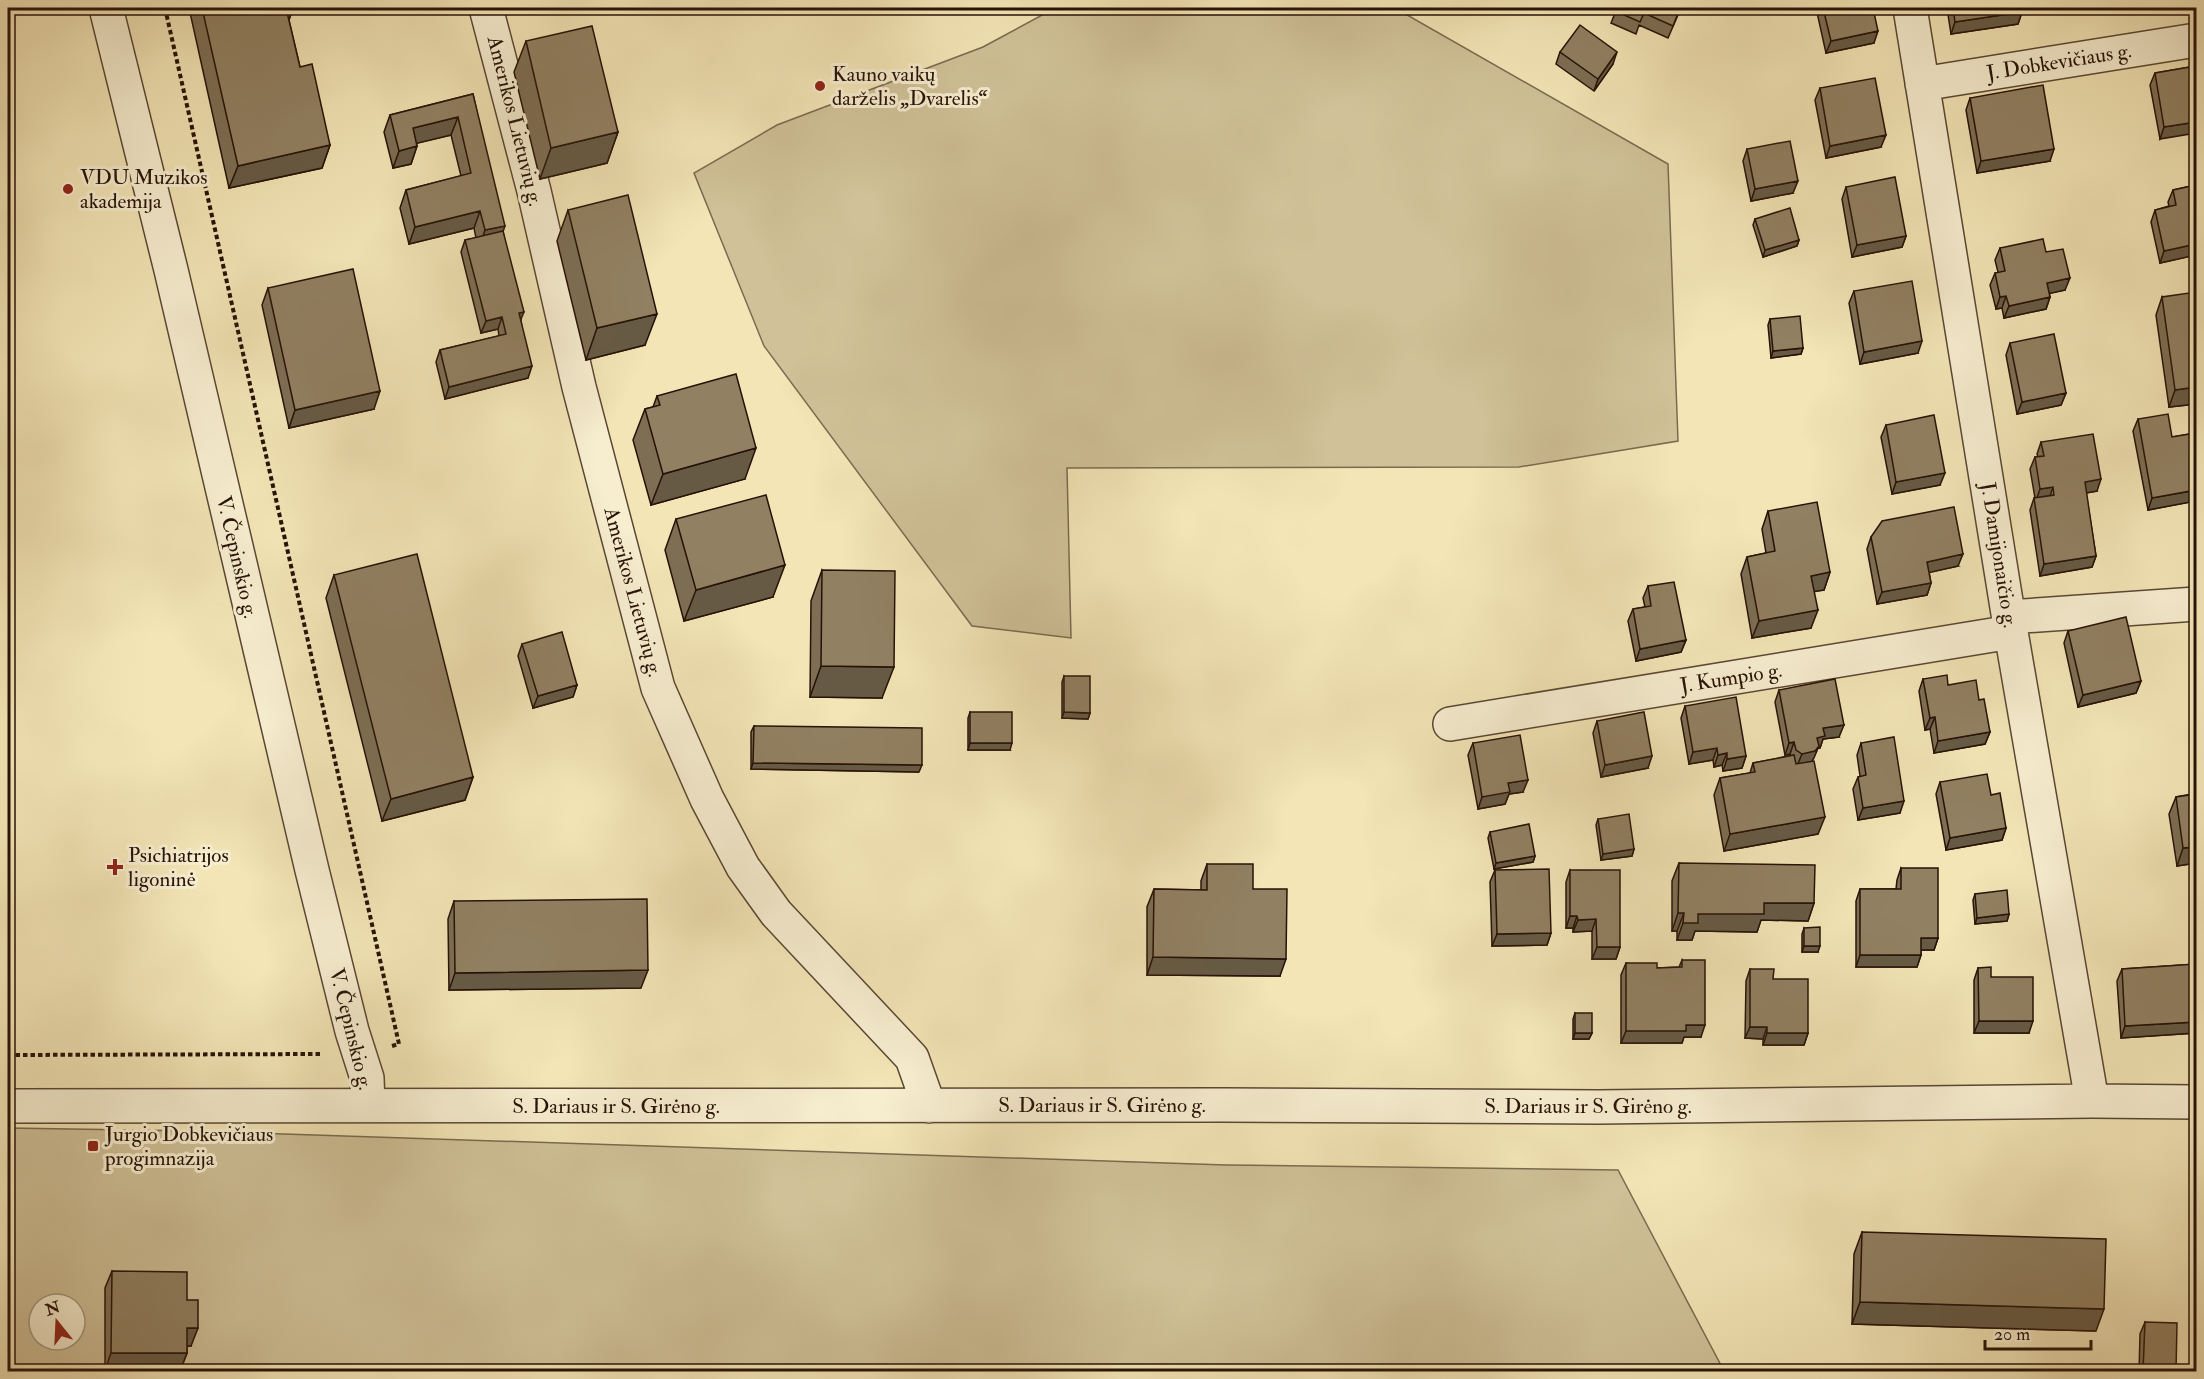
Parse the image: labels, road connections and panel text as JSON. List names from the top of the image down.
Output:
{
  "streets": {
    "street": [
      "J. Dobkevičiaus g.",
      "Amerikos Lietuvių g.",
      "J. Damijonaičio g.",
      "V. Čepinskio g.",
      "J. Kumpio g.",
      "S. Dariaus ir S. Girėno g."
    ]
  },
  "crossings": [
    ["J. Dobkevičiaus g.", "J. Damijonaičio g."],
    ["Amerikos Lietuvių g.", "S. Dariaus ir S. Girėno g."],
    ["J. Damijonaičio g.", "J. Kumpio g."],
    ["J. Damijonaičio g.", "S. Dariaus ir S. Girėno g."],
    ["V. Čepinskio g.", "S. Dariaus ir S. Girėno g."]
  ],
  "places": {
    "other": ["Kauno vaikų darželis „Dvarelis“", "VDU Muzikos akademija"],
    "health": ["Psichiatrijos ligoninė"],
    "transit": ["Jurgio Dobkevičiaus progimnazija"]
  },
  "scale_bar": "20 m",
  "north": "top"
}
